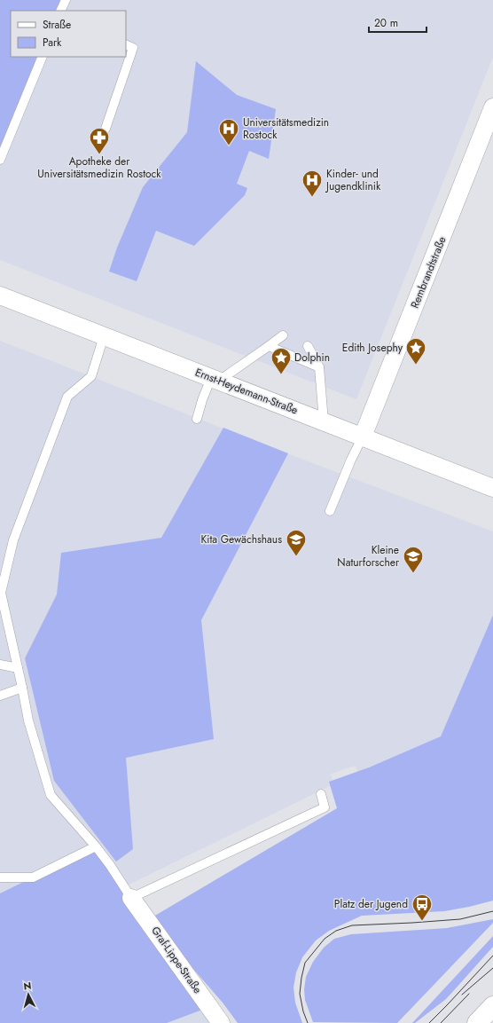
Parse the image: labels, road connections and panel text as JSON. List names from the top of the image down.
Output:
{
  "streets": {
    "street": ["Rembrandtstraße", "Ernst-Heydemann-Straße", "Graf-Lippe-Straße"]
  },
  "crossings": [
    ["Rembrandtstraße", "Ernst-Heydemann-Straße"]
  ],
  "places": {
    "hospital": ["Universitätsmedizin Rostock", "Kinder- und Jugendklinik"],
    "pharmacy": ["Apotheke der Universitätsmedizin Rostock"],
    "place": ["Edith Josephy", "Dolphin"],
    "school or university": ["Kita Gewächshaus", "Kleine Naturforscher"],
    "bus stop": ["Platz der Jugend"]
  },
  "legend": ["Straße", "Park"],
  "scale_bar": "20 m",
  "north": "top"
}
